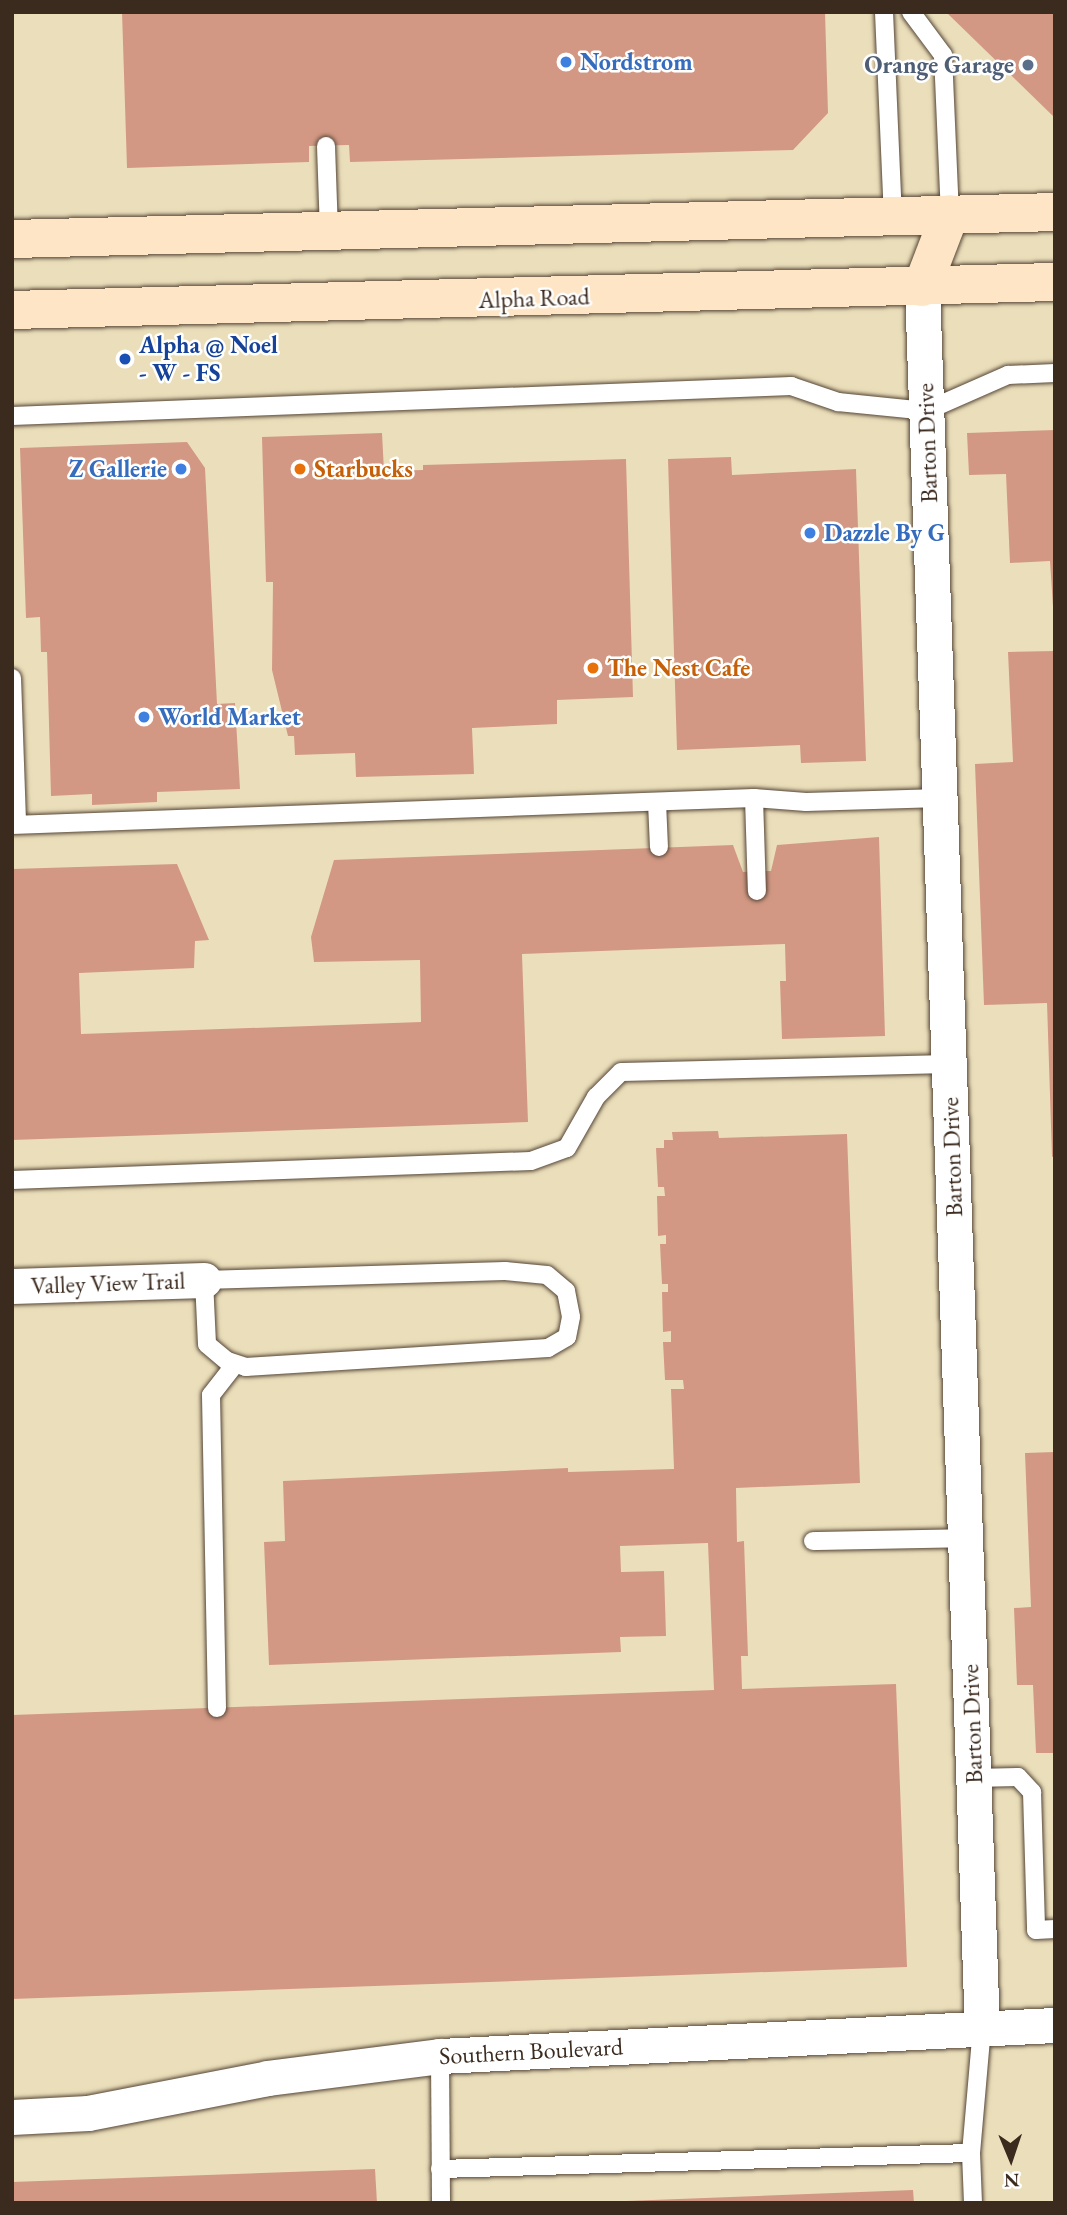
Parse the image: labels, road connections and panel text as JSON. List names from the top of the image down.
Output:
{
  "streets": {
    "street": [
      "Alpha Road",
      "Barton Drive",
      "Valley View Trail",
      "Southern Boulevard"
    ]
  },
  "crossings": [
    ["Alpha Road", "Barton Drive"],
    ["Barton Drive", "Southern Boulevard"]
  ],
  "places": [
    "Nordstrom",
    "Orange Garage",
    "Alpha @ Noel - W - FS",
    "Z Gallerie",
    "Starbucks",
    "Dazzle By G",
    "The Nest Cafe",
    "World Market"
  ],
  "north": "bottom"
}
